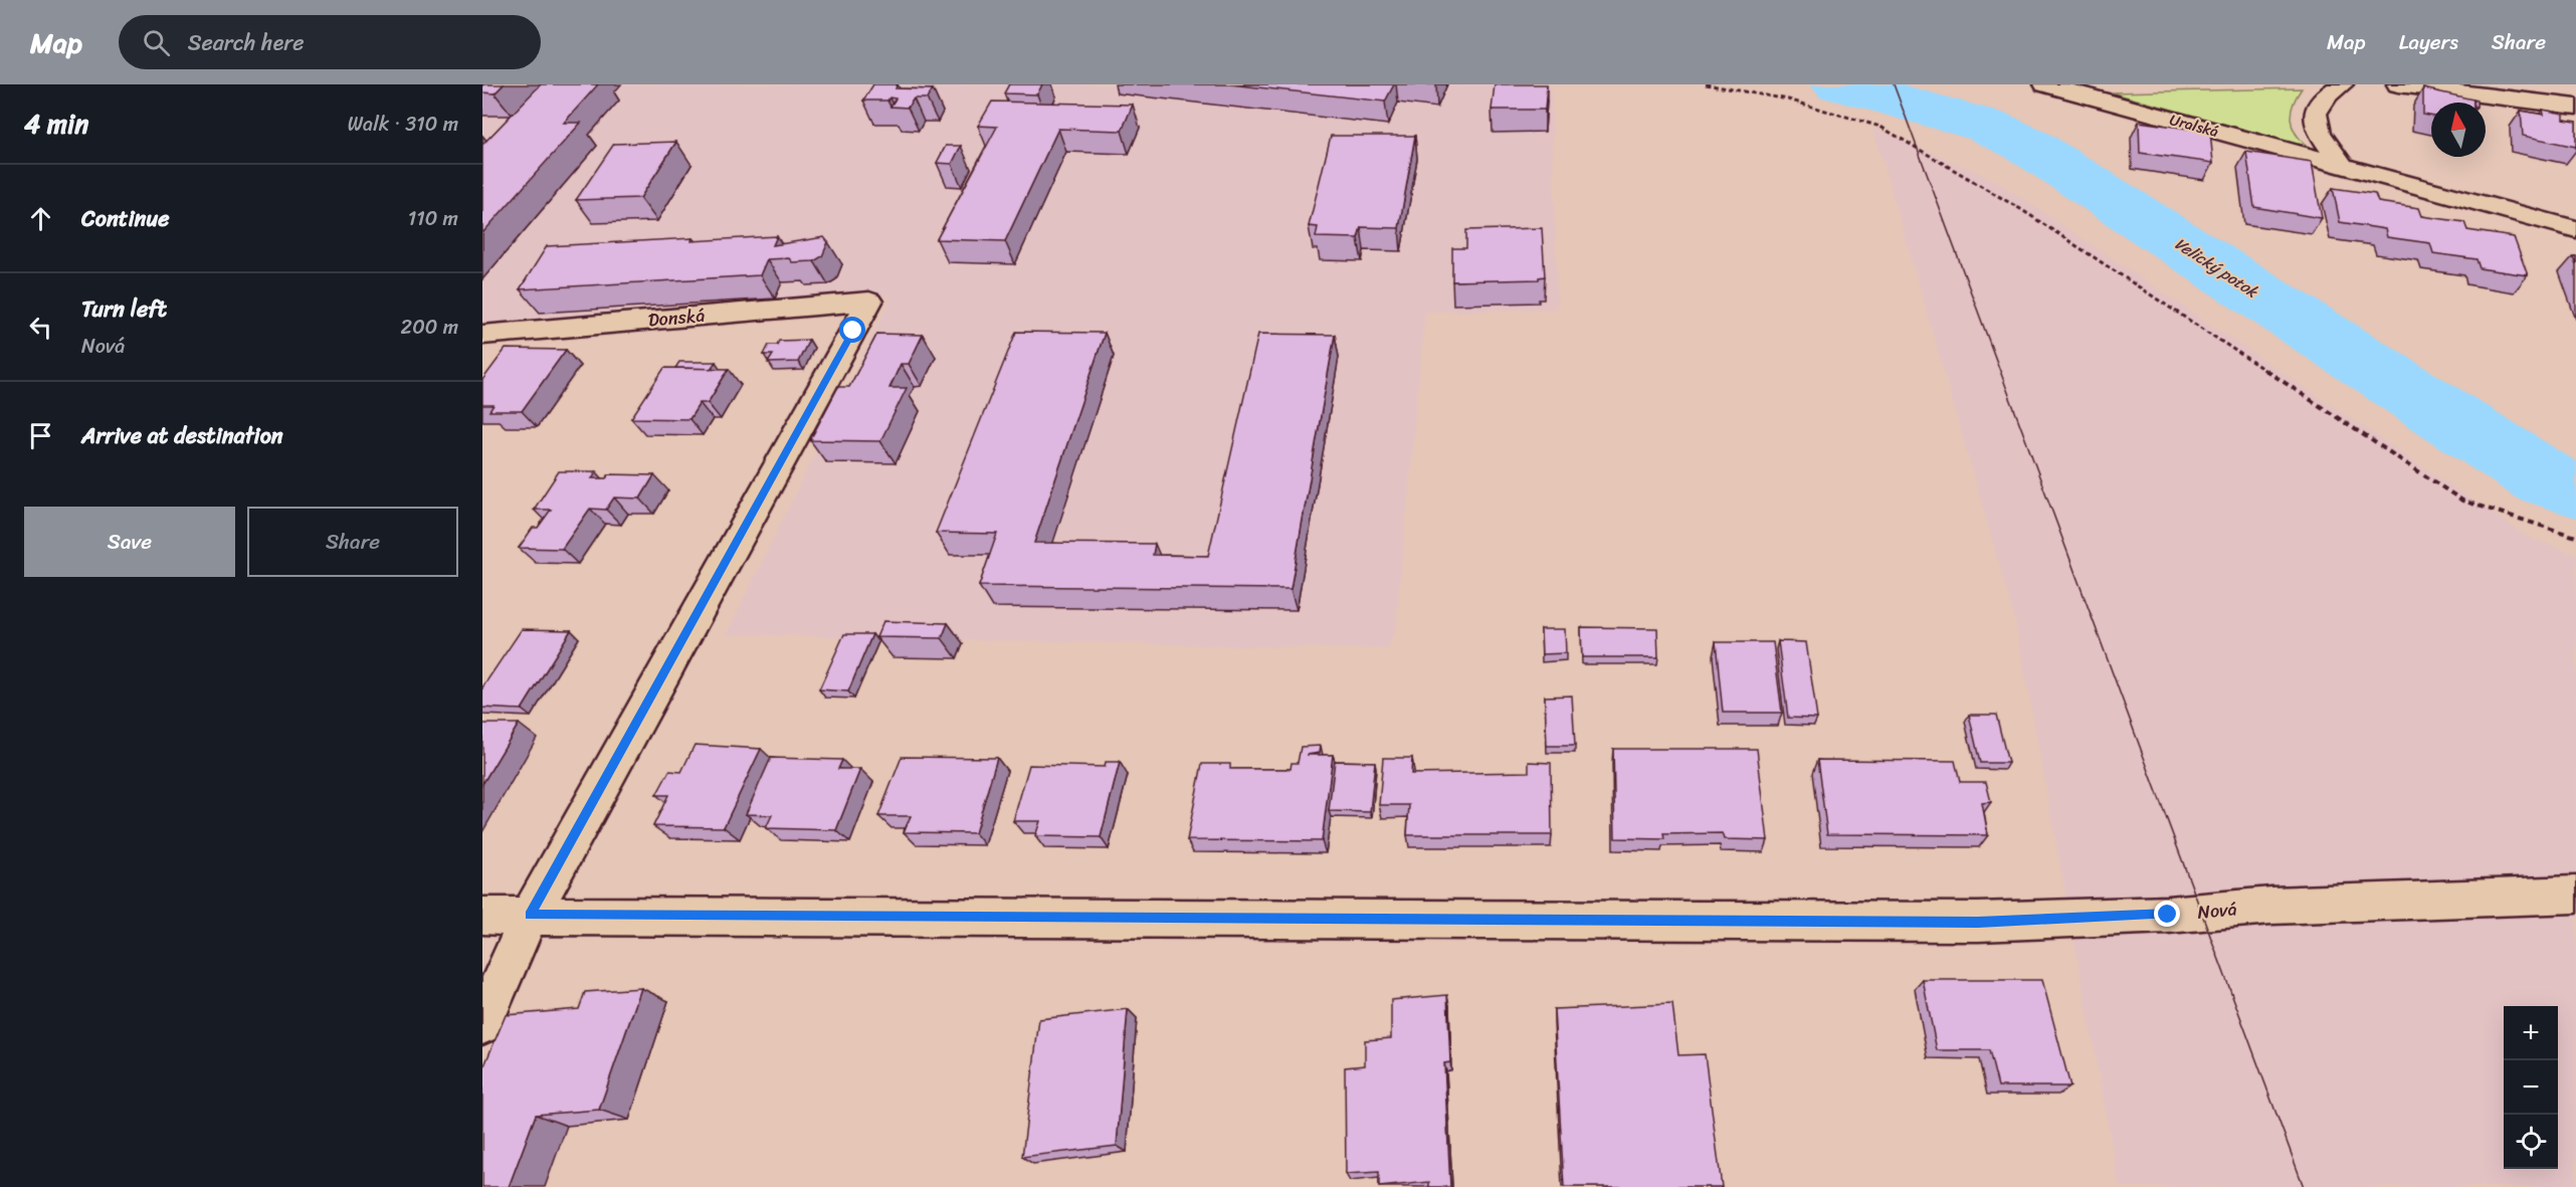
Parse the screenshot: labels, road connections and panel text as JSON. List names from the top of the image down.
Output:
{
  "streets": {
    "street": ["Uralská", "Donská", "Nová"]
  },
  "crossings": [
    ["Donská", "Nová"]
  ],
  "water": ["Velický potok"],
  "north": "top",
  "page": {
    "header": "Map",
    "search": "Search here",
    "nav": ["Map", "Layers", "Share"],
    "heading": ["4 min", "Walk · 310 m"],
    "list": [
      ["Continue", "110 m"],
      ["Turn left", "Nová", "200 m"],
      "Arrive at destination"
    ],
    "buttons": ["Save", "Share"],
    "map_buttons": ["+", "−"]
  }
}
